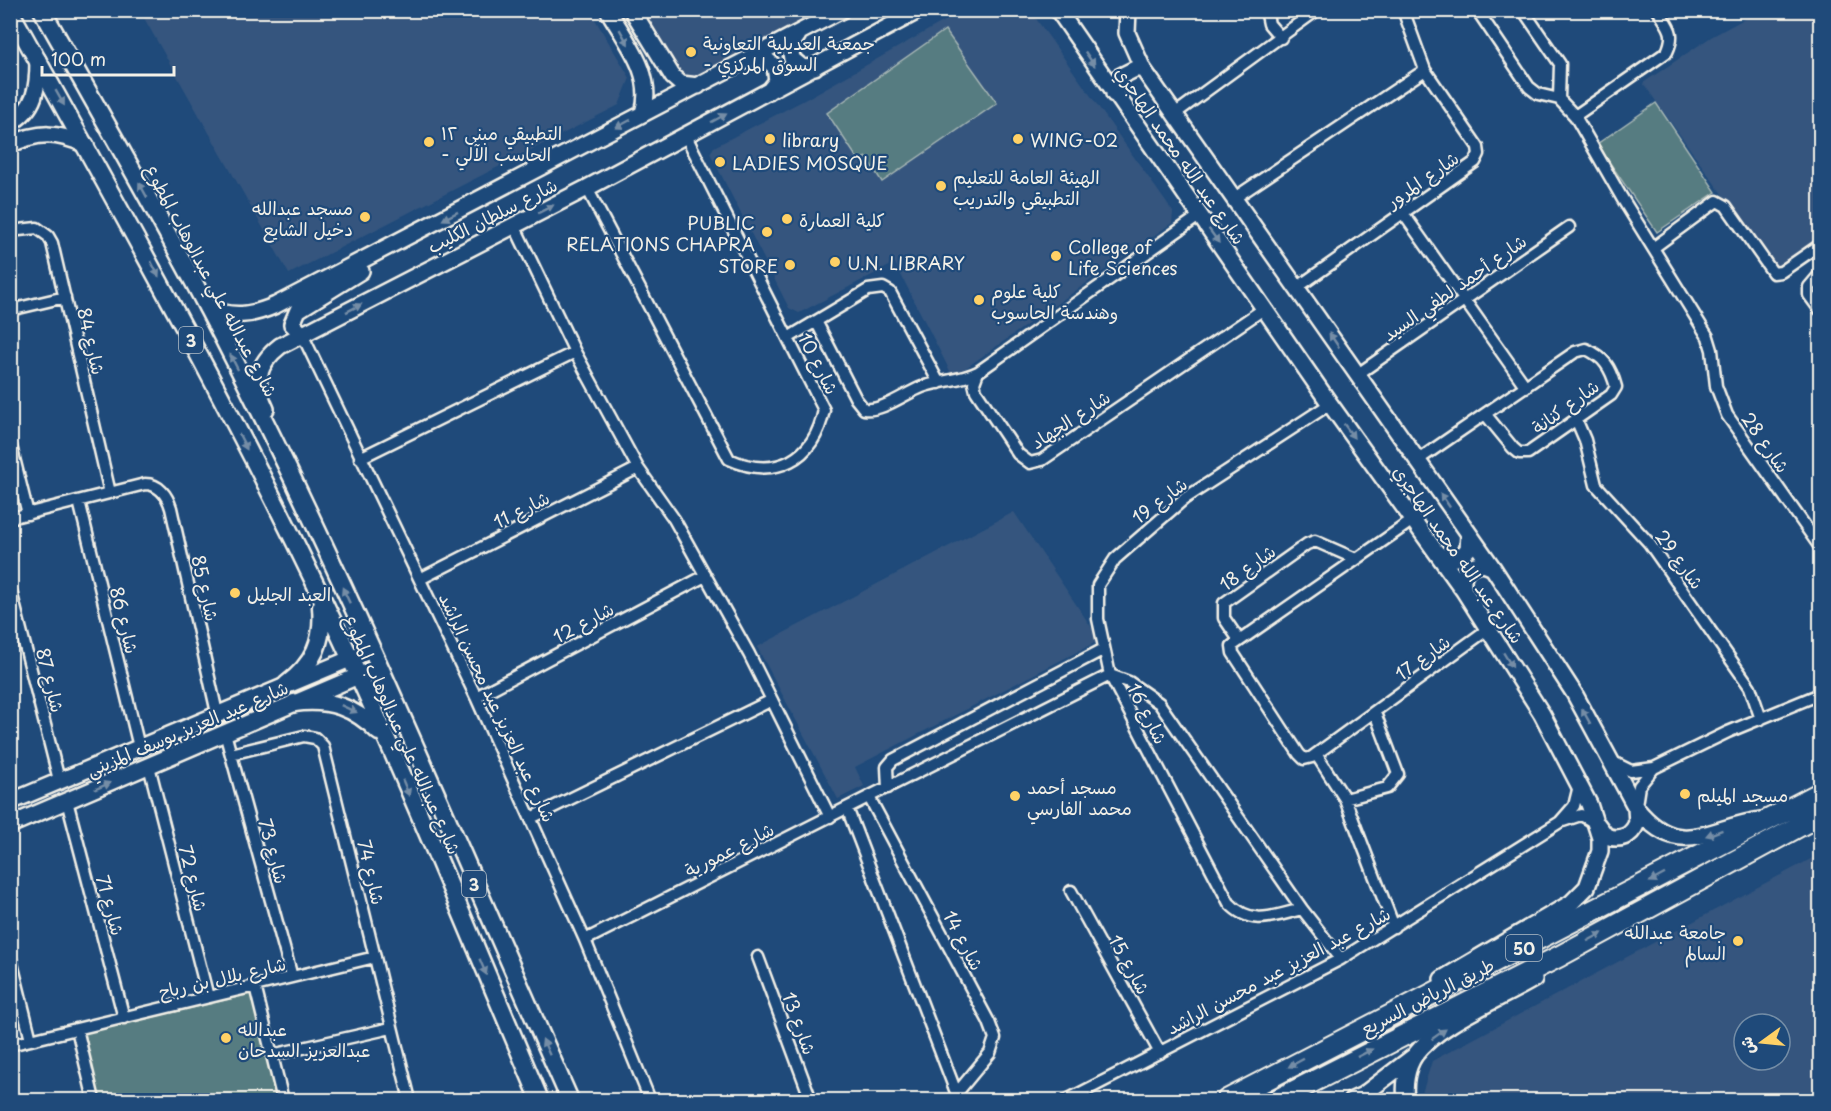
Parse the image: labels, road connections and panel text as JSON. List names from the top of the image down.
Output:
{
  "streets": {
    "highway": ["50", "طريق الرياض السريع"],
    "main road": ["شارع عبدالله علي عبدالوهاب المطوع", "3"],
    "street": [
      "شارع عبد الله محمد الهاجري",
      "شارع المرور",
      "شارع سلطان الكليب",
      "شارع أحمد لطفي السيد",
      "شارع 84",
      "شارع 10",
      "شارع كنانة",
      "شارع الجهاد",
      "شارع 28",
      "شارع 19",
      "شارع 11",
      "شارع 29",
      "شارع 18",
      "شارع 85",
      "شارع 86",
      "شارع 12",
      "شارع 17",
      "شارع 87",
      "شارع عبد العزيز عبد محسن الراشد",
      "شارع 16",
      "شارع عبد العزيز يوسف المزيني",
      "شارع عمورية",
      "شارع 73",
      "شارع 74",
      "شارع 72",
      "شارع 71",
      "شارع 14",
      "شارع 15",
      "شارع بلال بن رباح",
      "شارع 13"
    ]
  },
  "crossings": [
    ["شارع عبد الله محمد الهاجري", "شارع المرور"],
    ["شارع عبد الله محمد الهاجري", "شارع أحمد لطفي السيد"],
    ["شارع عبد الله محمد الهاجري", "شارع كنانة"],
    ["شارع عبد الله محمد الهاجري", "شارع الجهاد"],
    ["شارع عبد الله محمد الهاجري", "شارع 19"],
    ["شارع عبد الله محمد الهاجري", "شارع 17"],
    ["شارع عبد الله محمد الهاجري", "شارع عبد العزيز عبد محسن الراشد"],
    ["شارع عبد الله محمد الهاجري", "طريق الرياض السريع"],
    ["شارع سلطان الكليب", "شارع عبدالله علي عبدالوهاب المطوع"],
    ["شارع سلطان الكليب", "شارع 10"],
    ["شارع سلطان الكليب", "شارع عبد العزيز عبد محسن الراشد"],
    ["شارع عبدالله علي عبدالوهاب المطوع", "شارع عبد العزيز يوسف المزيني"],
    ["شارع 84", "شارع 85"],
    ["شارع كنانة", "شارع 29"],
    ["شارع 19", "شارع 16"],
    ["شارع 19", "شارع عمورية"],
    ["شارع 11", "شارع عبد العزيز عبد محسن الراشد"],
    ["شارع 85", "شارع عبد العزيز يوسف المزيني"],
    ["شارع 86", "شارع عبد العزيز يوسف المزيني"],
    ["شارع 12", "شارع عبد العزيز عبد محسن الراشد"],
    ["شارع 87", "شارع عبد العزيز يوسف المزيني"],
    ["شارع عبد العزيز عبد محسن الراشد", "شارع 16"],
    ["شارع عبد العزيز عبد محسن الراشد", "شارع عمورية"],
    ["شارع عبد العزيز عبد محسن الراشد", "شارع 15"],
    ["شارع 16", "شارع عمورية"],
    ["شارع عبد العزيز يوسف المزيني", "شارع 73"],
    ["شارع عبد العزيز يوسف المزيني", "شارع 72"],
    ["شارع عبد العزيز يوسف المزيني", "شارع 71"],
    ["شارع عمورية", "شارع 14"],
    ["شارع 73", "شارع 74"],
    ["شارع 73", "شارع بلال بن رباح"],
    ["شارع 74", "شارع بلال بن رباح"],
    ["شارع 72", "شارع بلال بن رباح"],
    ["شارع 71", "شارع بلال بن رباح"]
  ],
  "places": [
    "جمعية العديلية التعاونية - السوق المركزي",
    "library",
    "WING-02",
    "التطبيقي مبنى ١٢ - الحاسب الآلي",
    "LADIES MOSQUE",
    "الهيئة العامة للتعليم التطبيقي والتدريب",
    "مسجد عبدالله دخيل الشايع",
    "كلية العمارة",
    "PUBLIC RELATIONS CHAPRA",
    "College of Life Sciences",
    "U.N. LIBRARY",
    "STORE",
    "كلية علوم وهندسة الحاسوب",
    "العبد الجليل",
    "مسجد الميلم",
    "مسجد أحمد محمد الفارسي",
    "جامعة عبدالله السالم",
    "عبدالله عبدالعزيز السدحان"
  ],
  "scale_bar": "100 m",
  "north": "left"
}
